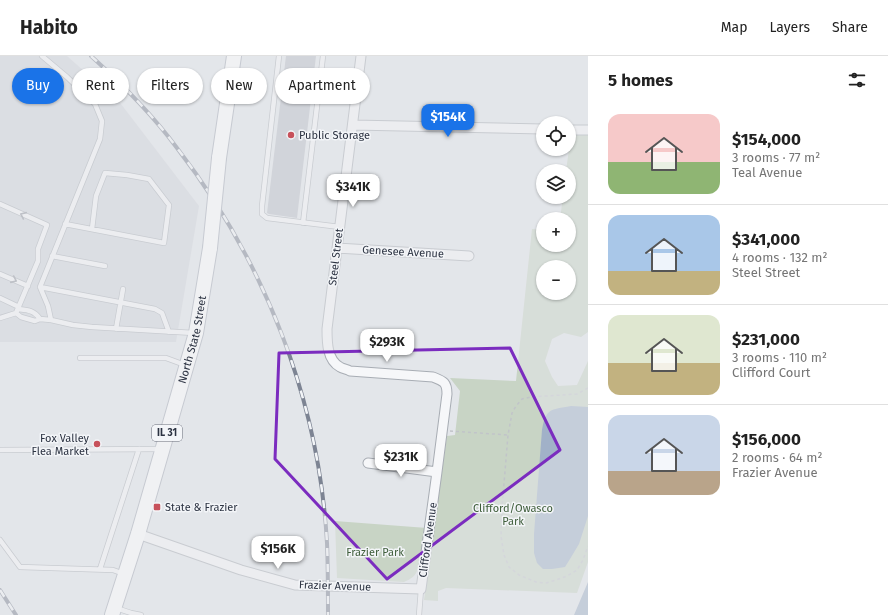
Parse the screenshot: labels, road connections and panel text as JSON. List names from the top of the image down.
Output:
{
  "streets": {
    "main road": ["North State Street", "IL 31"],
    "street": [
      "Genesee Avenue",
      "Steel Street",
      "Clifford Avenue",
      "Frazier Avenue"
    ]
  },
  "crossings": [
    ["Genesee Avenue", "Steel Street"],
    ["Steel Street", "Clifford Avenue"],
    ["North State Street", "Frazier Avenue"],
    ["Clifford Avenue", "Frazier Avenue"]
  ],
  "parks": ["Clifford/Owasco Park", "Frazier Park"],
  "places": {
    "other": ["Public Storage", "Fox Valley Flea Market"],
    "transit": ["State & Frazier"]
  },
  "page": {
    "header": "Habito",
    "nav": ["Map", "Layers", "Share"],
    "heading": "5 homes",
    "chip": [
      "Buy",
      "Rent",
      "Filters",
      "New",
      "Apartment"
    ],
    "price": [
      "$154K",
      "$341K",
      "$293K",
      "$231K",
      "$156K"
    ],
    "list": [
      {
        "name": "$154,000",
        "note": "3 rooms · 77 m² · Teal Avenue"
      },
      {
        "name": "$341,000",
        "note": "4 rooms · 132 m² · Steel Street"
      },
      {
        "name": "$231,000",
        "note": "3 rooms · 110 m² · Clifford Court"
      },
      {
        "name": "$156,000",
        "note": "2 rooms · 64 m² · Frazier Avenue"
      }
    ],
    "map_buttons": ["+", "−"]
  }
}
